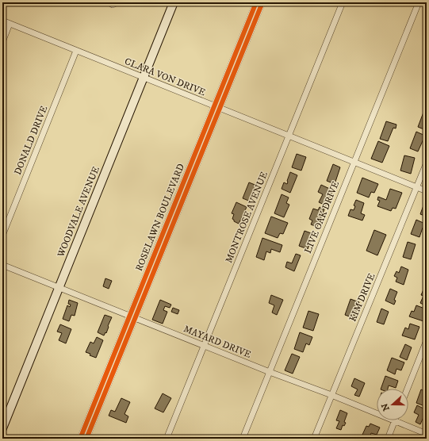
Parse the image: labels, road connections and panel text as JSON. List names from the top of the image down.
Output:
{
  "streets": {
    "street": [
      "CLARA VON DRIVE",
      "DONALD DRIVE",
      "WOODVALE AVENUE",
      "ROSELAWN BOULEVARD",
      "MONTROSE AVENUE",
      "LIVE OAK DRIVE",
      "KIM DRIVE",
      "MAYARD DRIVE"
    ]
  },
  "crossings": [
    ["CLARA VON DRIVE", "DONALD DRIVE"],
    ["CLARA VON DRIVE", "WOODVALE AVENUE"],
    ["CLARA VON DRIVE", "ROSELAWN BOULEVARD"],
    ["CLARA VON DRIVE", "MONTROSE AVENUE"],
    ["CLARA VON DRIVE", "LIVE OAK DRIVE"],
    ["CLARA VON DRIVE", "KIM DRIVE"],
    ["WOODVALE AVENUE", "MAYARD DRIVE"],
    ["ROSELAWN BOULEVARD", "MAYARD DRIVE"],
    ["MONTROSE AVENUE", "MAYARD DRIVE"],
    ["LIVE OAK DRIVE", "MAYARD DRIVE"],
    ["KIM DRIVE", "MAYARD DRIVE"]
  ],
  "north": "left"
}
